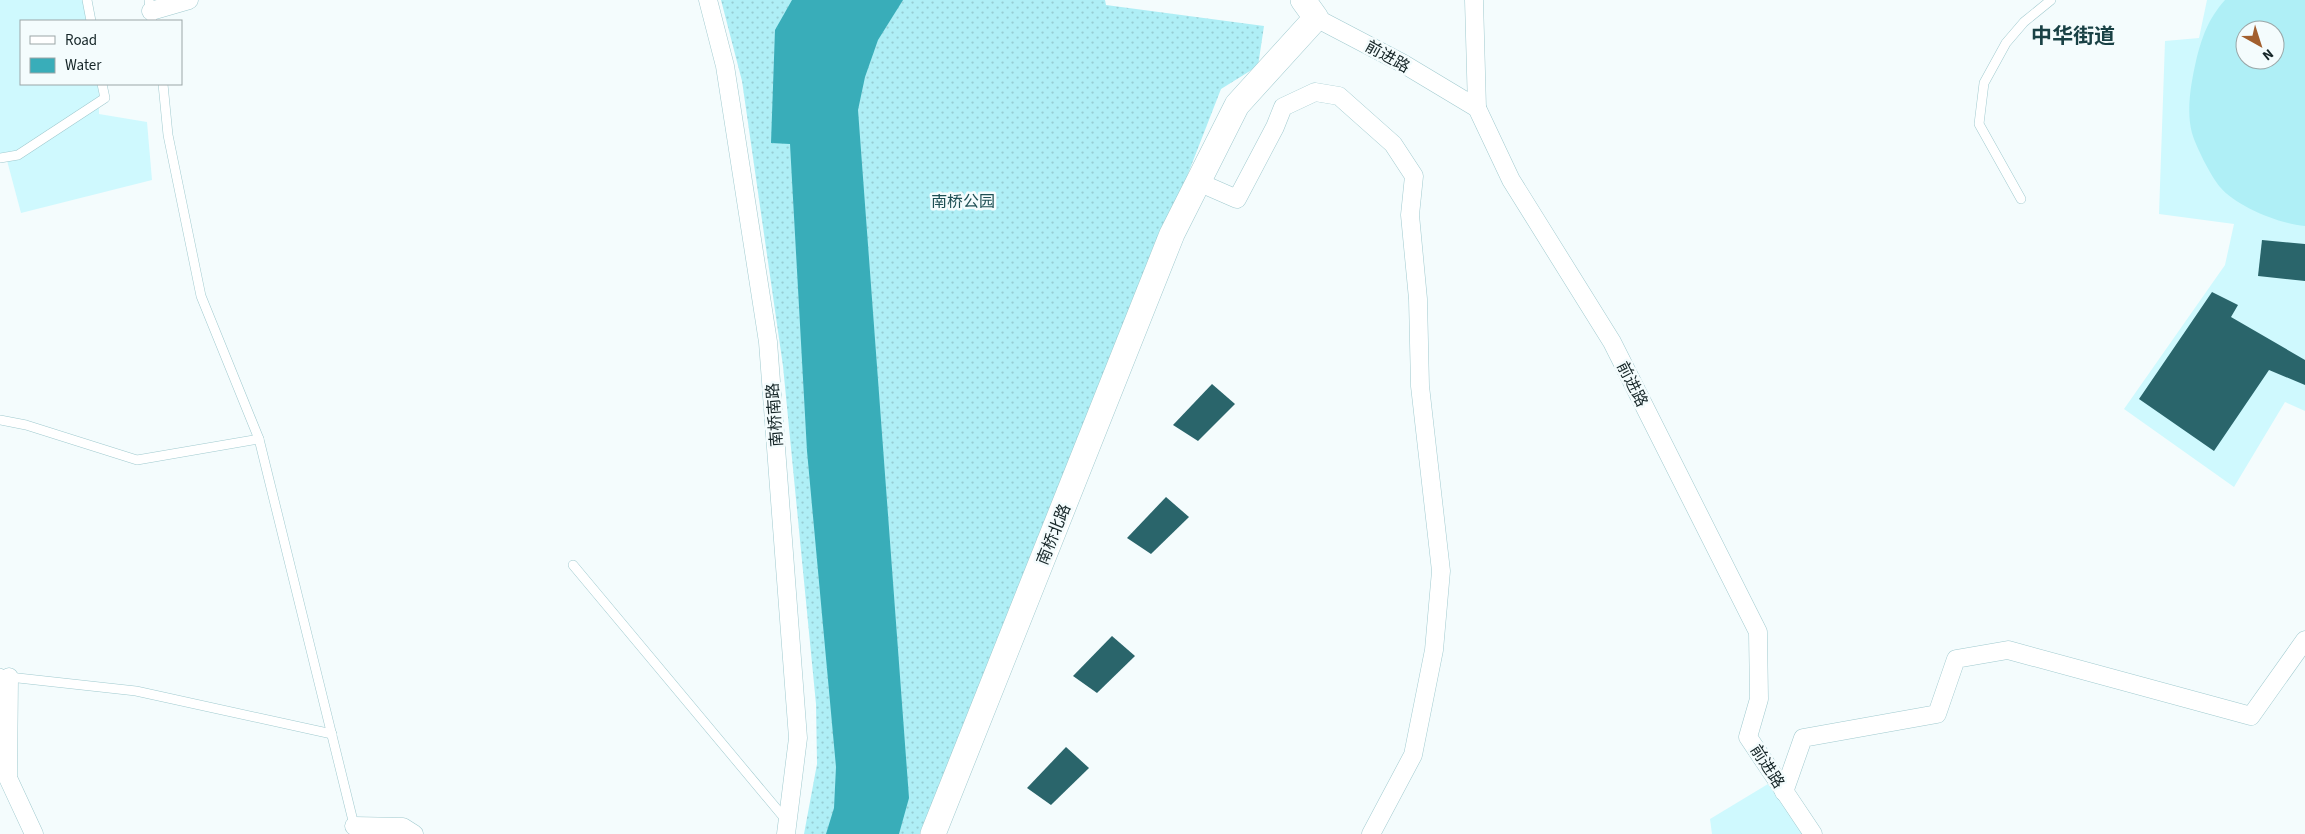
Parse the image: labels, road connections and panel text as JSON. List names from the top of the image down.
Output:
{
  "streets": {
    "street": ["前进路", "南桥南路", "南桥北路"]
  },
  "crossings": [
    ["前进路", "南桥北路"]
  ],
  "districts": ["中华街道"],
  "parks": ["南桥公园"],
  "legend": ["Road", "Water"],
  "north": "bottom right"
}
